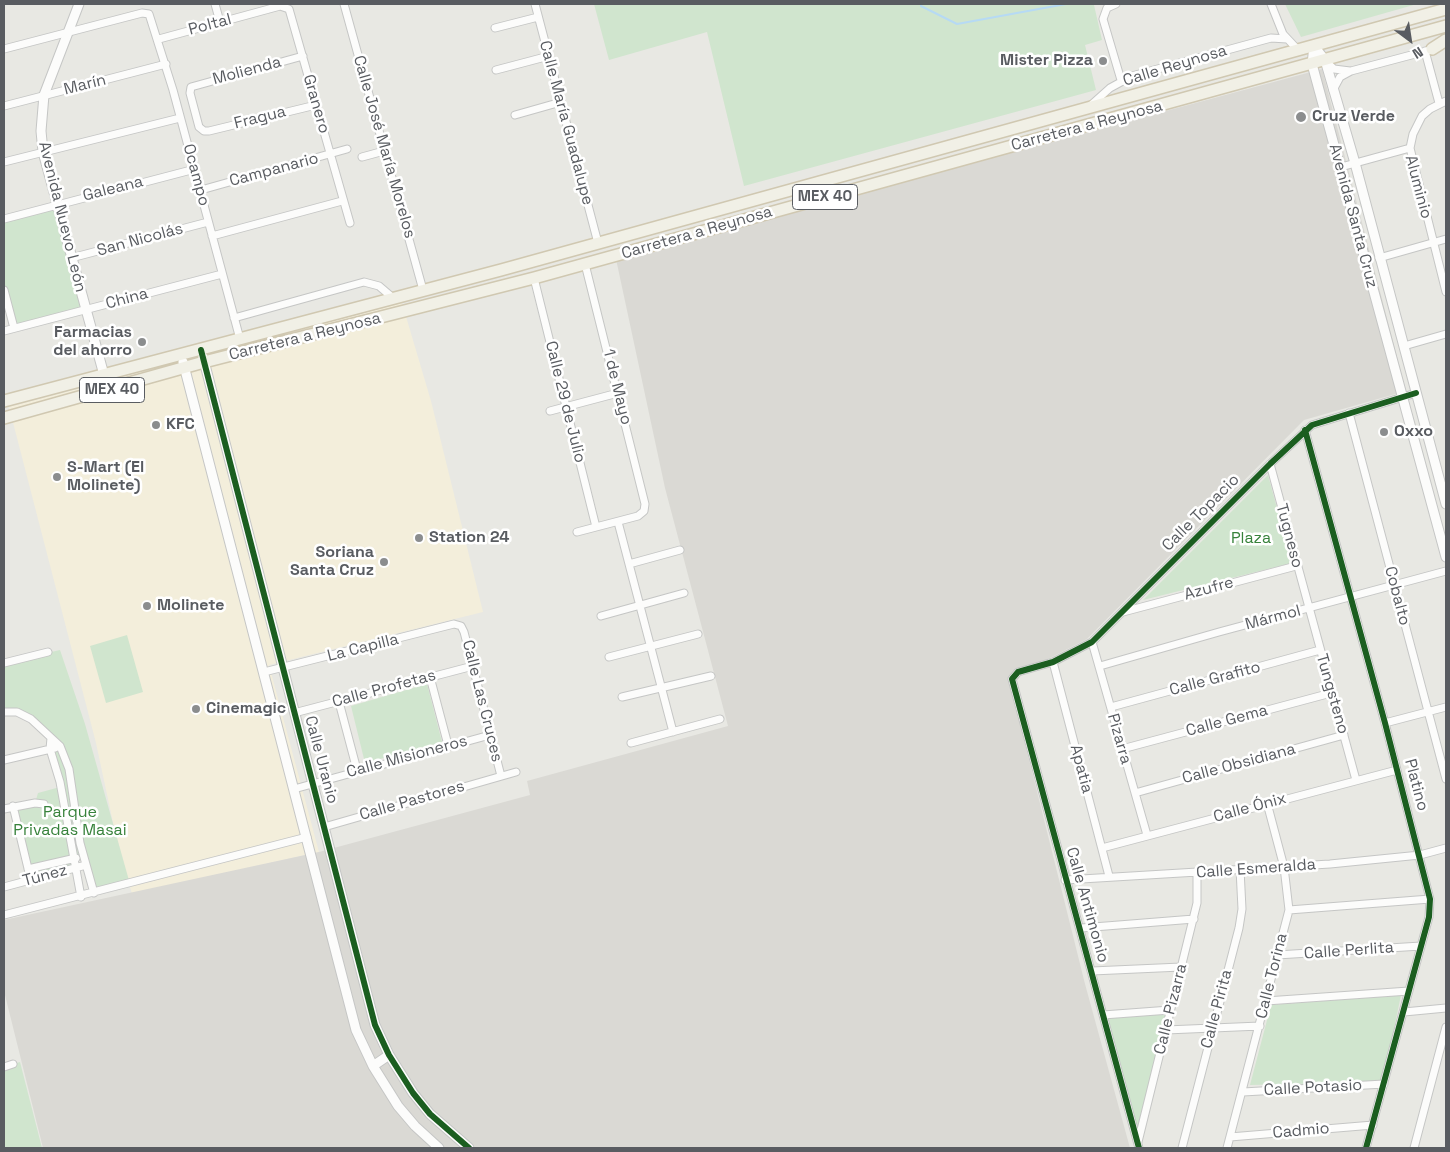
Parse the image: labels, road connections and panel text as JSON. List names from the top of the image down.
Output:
{
  "streets": {
    "main road": ["Carretera a Reynosa", "MEX 40"],
    "street": [
      "Poltal",
      "Calle Reynosa",
      "Molienda",
      "Marín",
      "Granero",
      "Fragua",
      "Calle María Guadalupe",
      "Calle José María Morelos",
      "Campanario",
      "Ocampo",
      "Aluminio",
      "Galeana",
      "Avenida Santa Cruz",
      "Avenida Nuevo León",
      "San Nicolás",
      "China",
      "1 de Mayo",
      "Calle 29 de Julio",
      "Calle Topacio",
      "Tugneso",
      "Azufre",
      "Cobalto",
      "Mármol",
      "La Capilla",
      "Calle Grafito",
      "Calle Profetas",
      "Tungsteno",
      "Calle Las Cruces",
      "Calle Gema",
      "Pizarra",
      "Calle Misioneros",
      "Calle Uranio",
      "Calle Obsidiana",
      "Apatia",
      "Platino",
      "Calle Pastores",
      "Calle Ónix",
      "Calle Esmeralda",
      "Túnez",
      "Calle Antimonio",
      "Calle Perlita",
      "Calle Torina",
      "Calle Pizarra",
      "Calle Pirita",
      "Calle Potasio",
      "Cadmio"
    ]
  },
  "crossings": [
    ["Poltal", "Granero"],
    ["Poltal", "Ocampo"],
    ["Calle Reynosa", "Carretera a Reynosa"],
    ["Molienda", "Granero"],
    ["Molienda", "Fragua"],
    ["Marín", "Ocampo"],
    ["Marín", "Avenida Nuevo León"],
    ["Granero", "Fragua"],
    ["Granero", "Campanario"],
    ["Calle María Guadalupe", "Carretera a Reynosa"],
    ["Carretera a Reynosa", "Calle José María Morelos"],
    ["Carretera a Reynosa", "Ocampo"],
    ["Carretera a Reynosa", "Avenida Santa Cruz"],
    ["Carretera a Reynosa", "Avenida Nuevo León"],
    ["Carretera a Reynosa", "1 de Mayo"],
    ["Carretera a Reynosa", "Calle 29 de Julio"],
    ["Carretera a Reynosa", "Calle Uranio"],
    ["Campanario", "Ocampo"],
    ["Ocampo", "Galeana"],
    ["Ocampo", "Avenida Nuevo León"],
    ["Ocampo", "San Nicolás"],
    ["Ocampo", "China"],
    ["Aluminio", "Avenida Santa Cruz"],
    ["Galeana", "Avenida Nuevo León"],
    ["Avenida Santa Cruz", "Calle Topacio"],
    ["Avenida Nuevo León", "San Nicolás"],
    ["Avenida Nuevo León", "China"],
    ["Calle Topacio", "Tugneso"],
    ["Calle Topacio", "Azufre"],
    ["Calle Topacio", "Cobalto"],
    ["Calle Topacio", "Pizarra"],
    ["Calle Topacio", "Apatia"],
    ["Calle Topacio", "Platino"],
    ["Calle Topacio", "Calle Antimonio"],
    ["Tugneso", "Azufre"],
    ["Tugneso", "Mármol"],
    ["Tugneso", "Tungsteno"],
    ["Cobalto", "Mármol"],
    ["Mármol", "Tungsteno"],
    ["Mármol", "Pizarra"],
    ["Mármol", "Platino"],
    ["La Capilla", "Calle Las Cruces"],
    ["La Capilla", "Calle Uranio"],
    ["Calle Grafito", "Tungsteno"],
    ["Calle Grafito", "Pizarra"],
    ["Calle Profetas", "Calle Las Cruces"],
    ["Calle Profetas", "Calle Uranio"],
    ["Tungsteno", "Calle Gema"],
    ["Tungsteno", "Calle Obsidiana"],
    ["Tungsteno", "Calle Ónix"],
    ["Calle Las Cruces", "Calle Misioneros"],
    ["Calle Las Cruces", "Calle Pastores"],
    ["Calle Gema", "Pizarra"],
    ["Pizarra", "Calle Obsidiana"],
    ["Pizarra", "Calle Ónix"],
    ["Calle Misioneros", "Calle Uranio"],
    ["Calle Uranio", "Calle Pastores"],
    ["Apatia", "Calle Ónix"],
    ["Apatia", "Calle Esmeralda"],
    ["Platino", "Calle Ónix"],
    ["Platino", "Calle Esmeralda"],
    ["Platino", "Calle Perlita"],
    ["Platino", "Calle Potasio"],
    ["Platino", "Cadmio"],
    ["Calle Ónix", "Calle Torina"],
    ["Calle Esmeralda", "Calle Antimonio"],
    ["Calle Esmeralda", "Calle Torina"],
    ["Calle Esmeralda", "Calle Pizarra"],
    ["Calle Esmeralda", "Calle Pirita"],
    ["Calle Antimonio", "Calle Pizarra"],
    ["Calle Perlita", "Calle Torina"],
    ["Calle Torina", "Calle Potasio"],
    ["Calle Torina", "Cadmio"]
  ],
  "parks": ["Plaza", "Parque Privadas Masai"],
  "places": [
    "Mister Pizza",
    "Cruz Verde",
    "Farmacias del ahorro",
    "KFC",
    "Oxxo",
    "S-Mart (El Molinete)",
    "Station 24",
    "Soriana Santa Cruz",
    "Molinete",
    "Cinemagic"
  ],
  "north": "bottom right"
}
